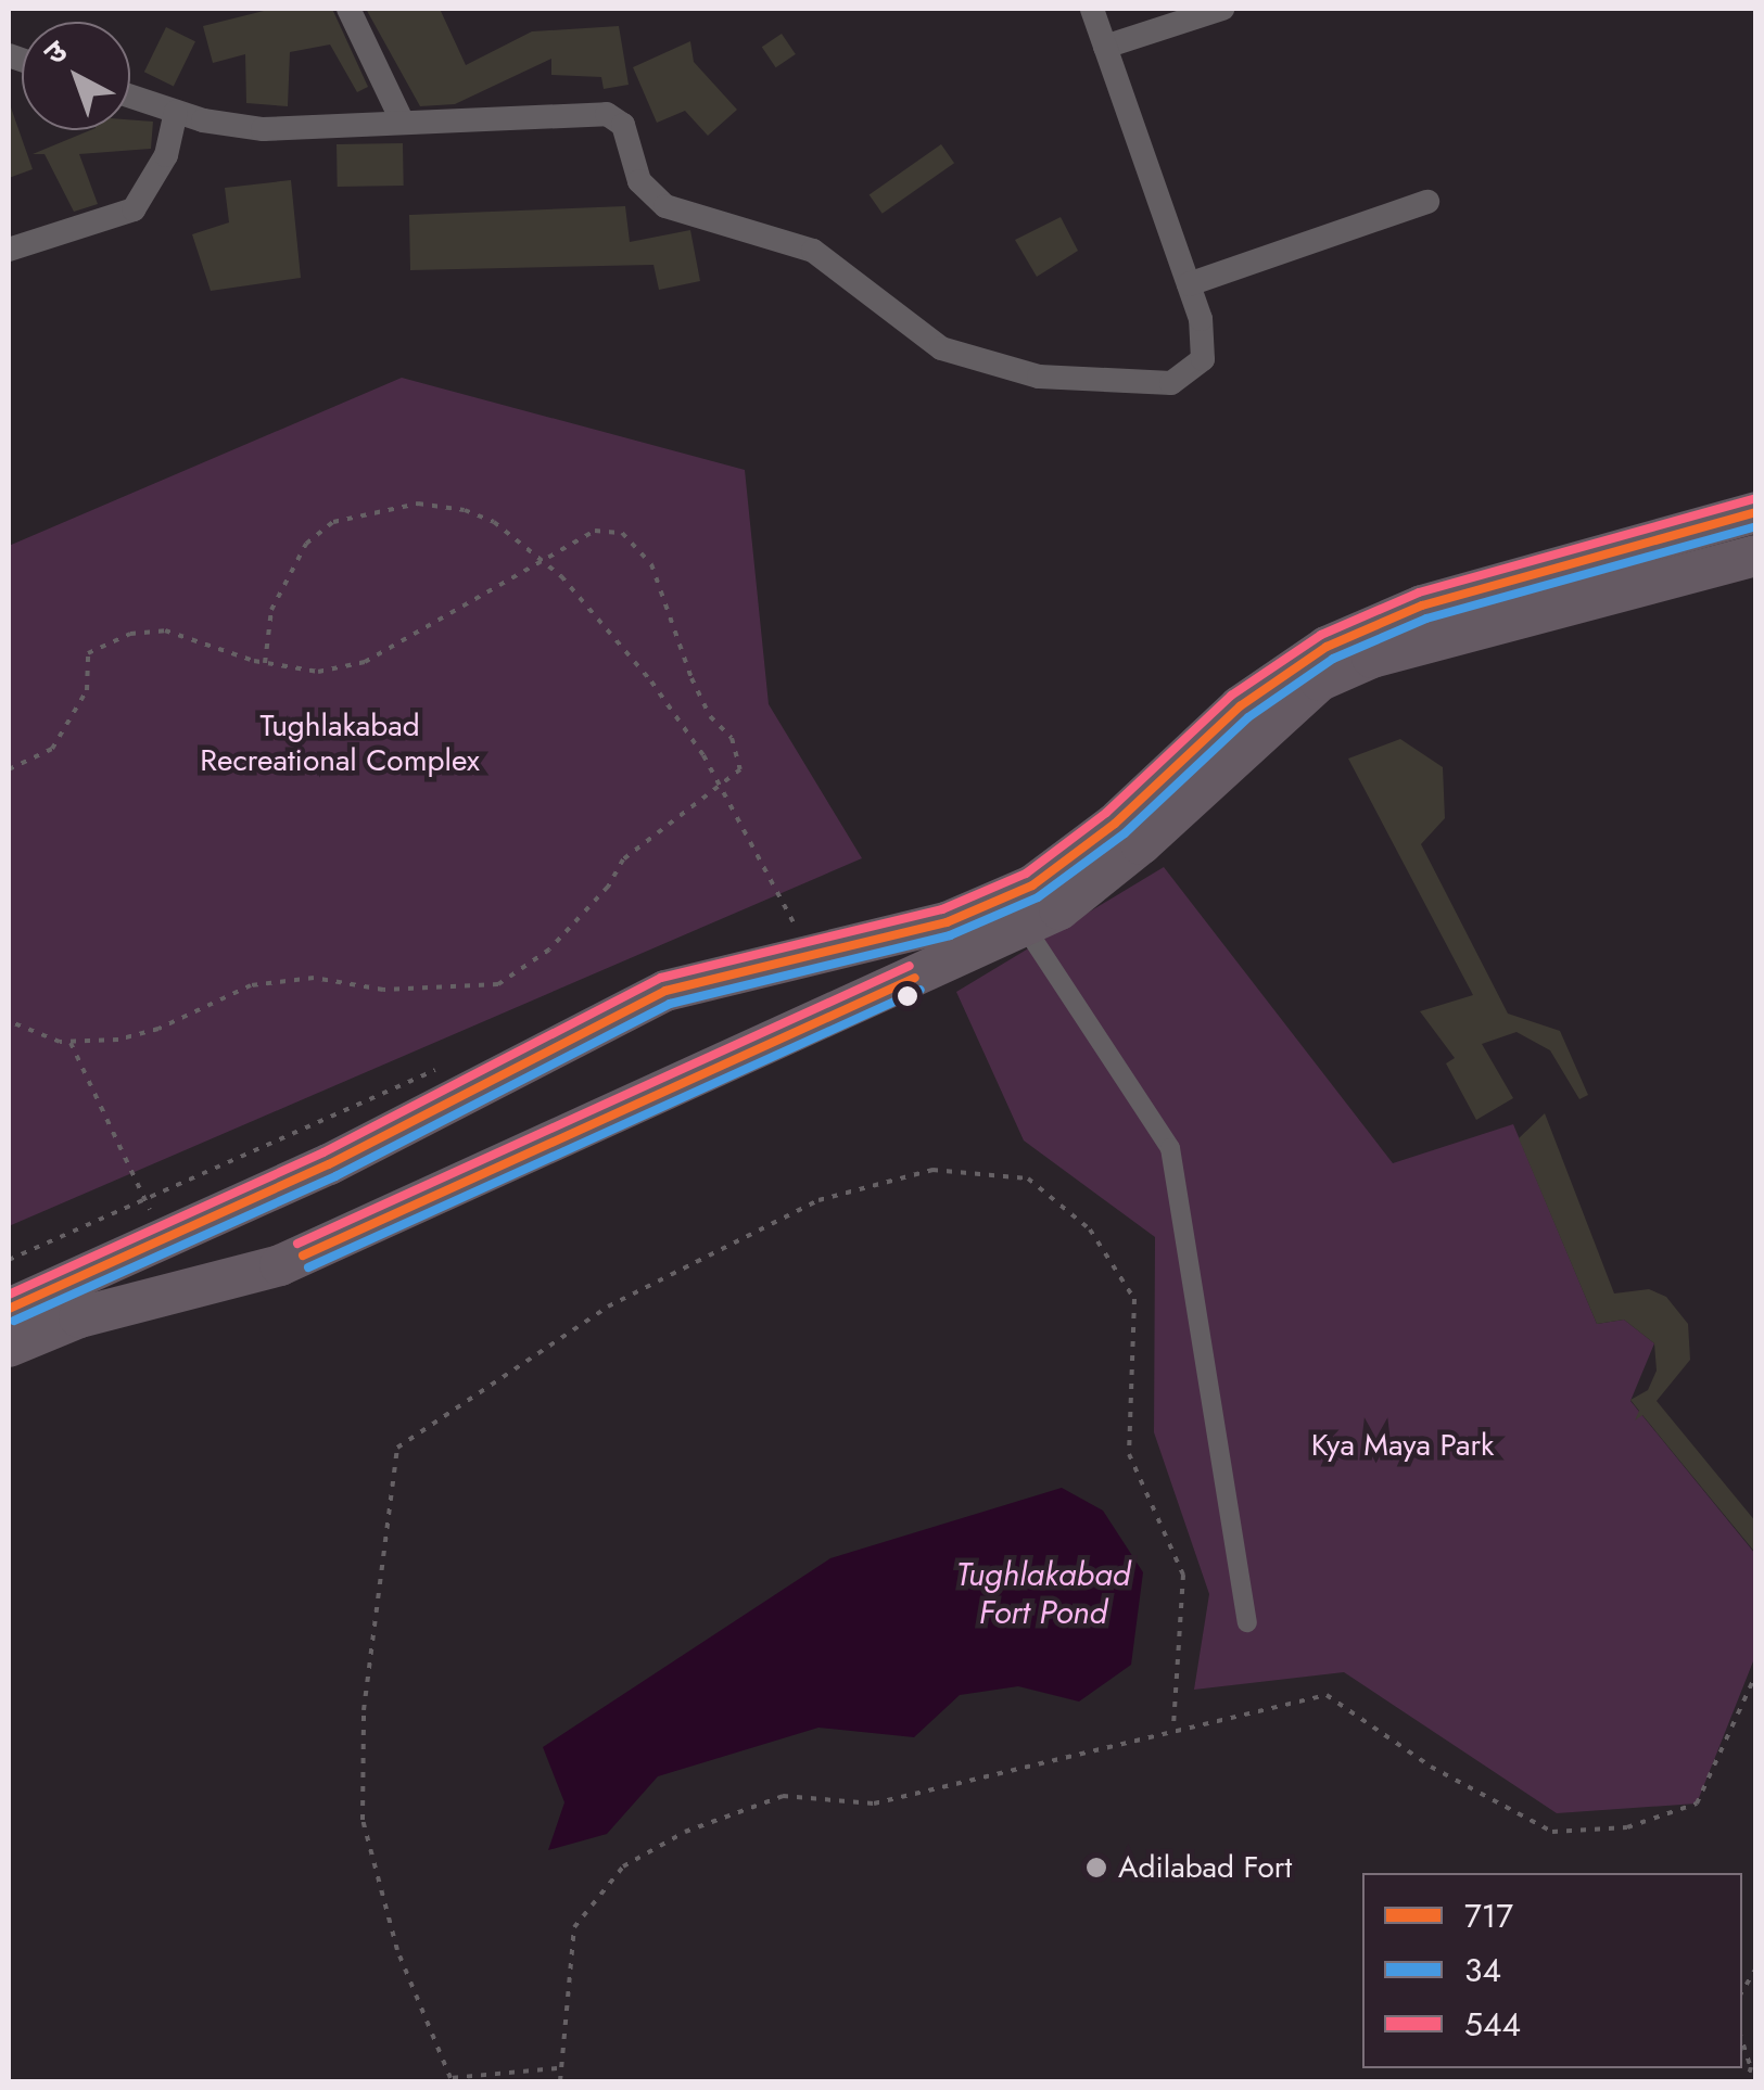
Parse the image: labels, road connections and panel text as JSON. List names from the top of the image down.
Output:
{
  "water": ["Tughlakabad Fort Pond"],
  "parks": ["Tughlakabad Recreational Complex", "Kya Maya Park"],
  "places": ["Adilabad Fort"],
  "lines": ["transit line 544", "transit line 717", "transit line 34"],
  "legend": ["717", "34", "544"],
  "north": "top left"
}
